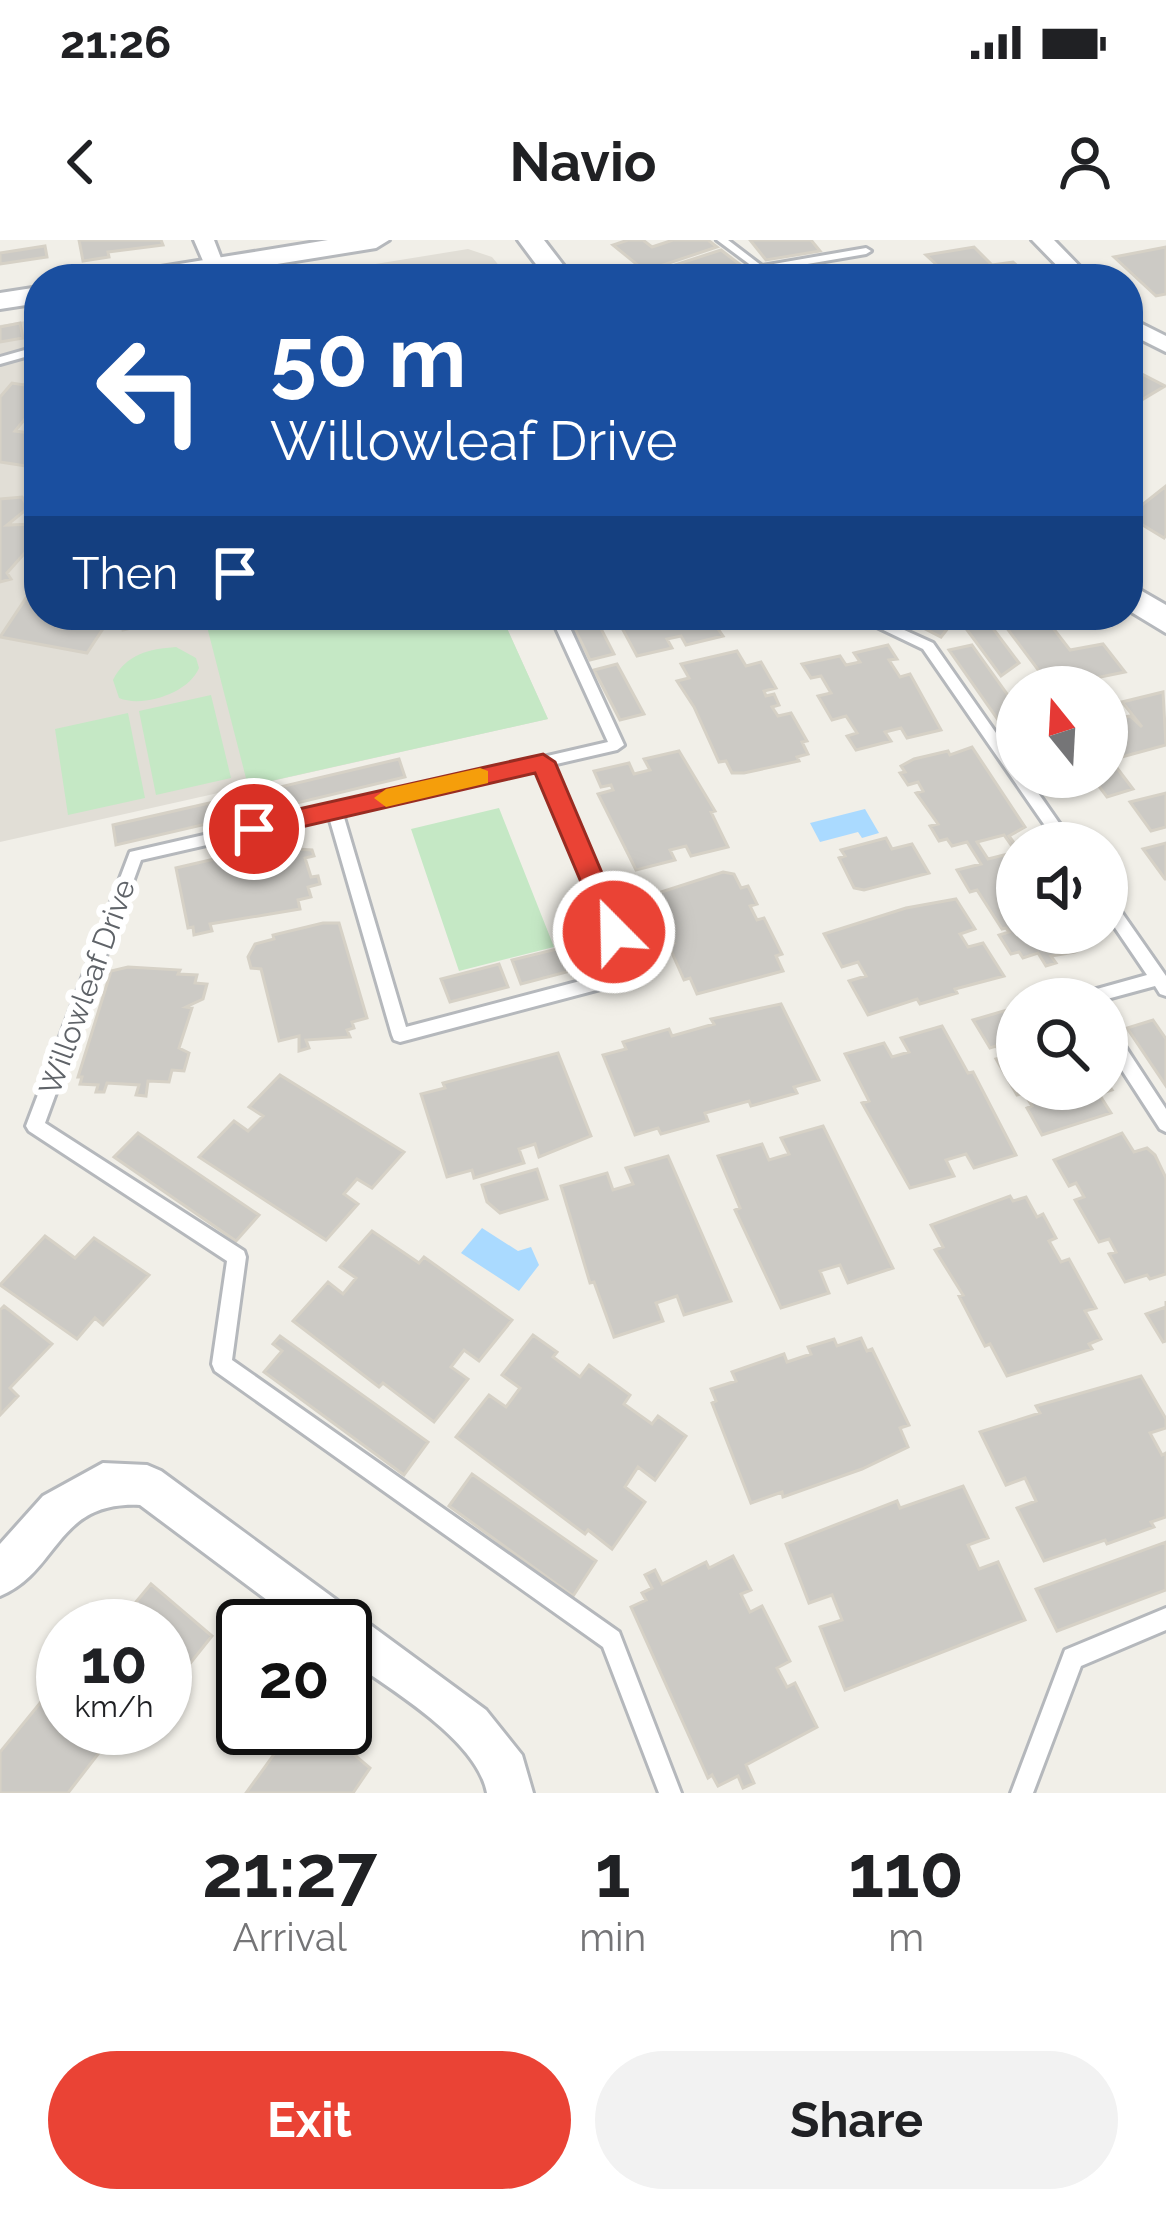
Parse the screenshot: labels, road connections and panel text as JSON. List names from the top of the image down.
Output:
{
  "streets": {
    "lane": ["Willowleaf Drive"]
  },
  "north": "top",
  "page": {
    "status": "21:26",
    "header": "Navio",
    "turn": ["50 m", "Willowleaf Drive"],
    "then": "Then",
    "speed": "10 km/h",
    "limit": "20",
    "eta": [
      "21:27",
      "Arrival",
      "1",
      "min",
      "110",
      "m"
    ],
    "buttons": ["Exit", "Share"]
  }
}
